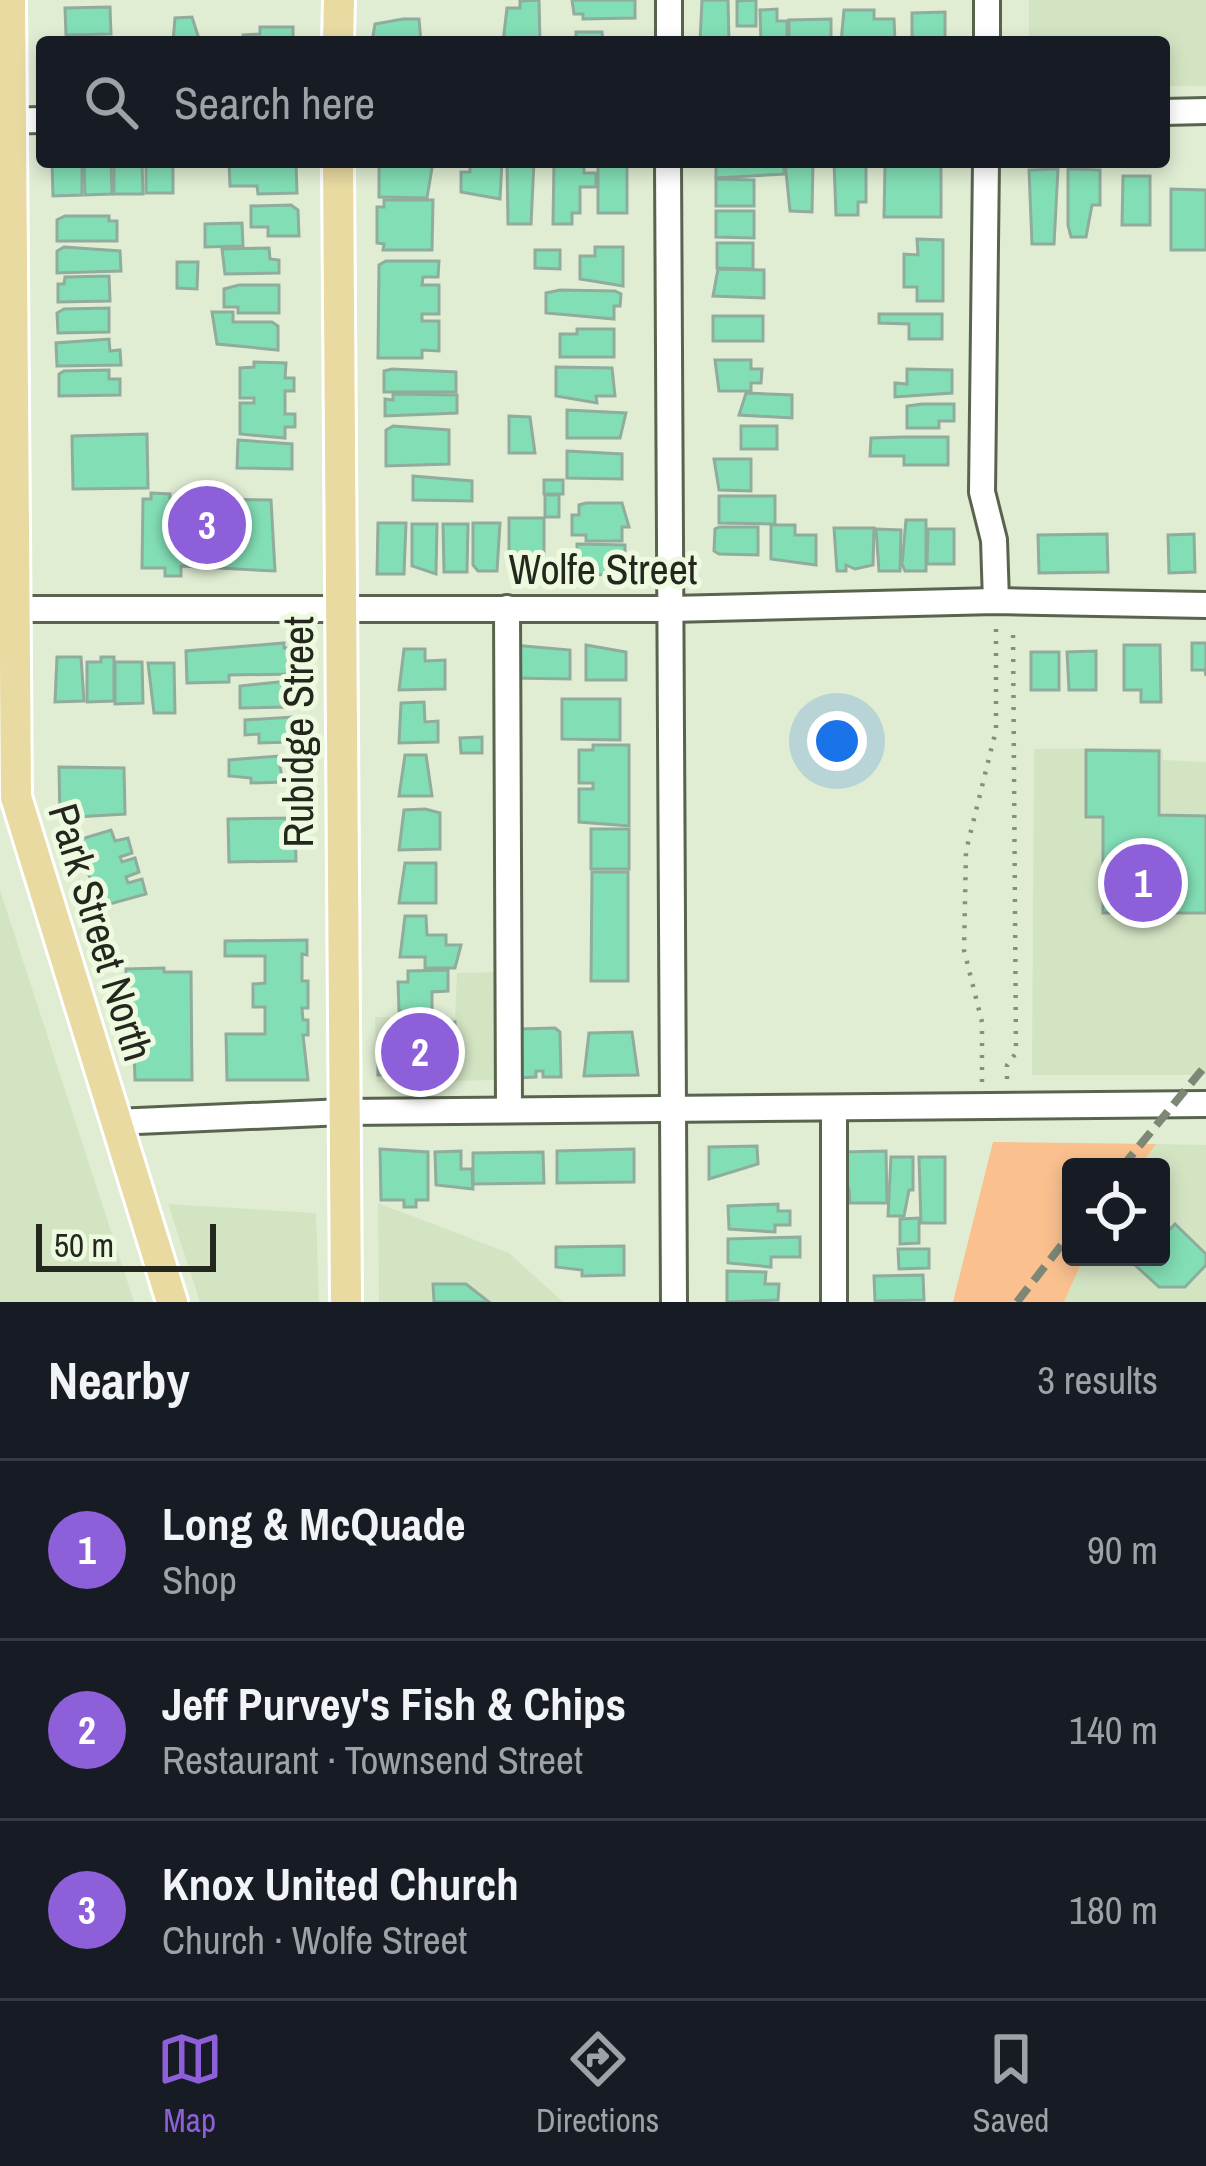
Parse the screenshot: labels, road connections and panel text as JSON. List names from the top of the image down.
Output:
{
  "streets": {
    "main road": ["Rubidge Street", "Park Street North"],
    "street": ["Wolfe Street"]
  },
  "crossings": [
    ["Wolfe Street", "Rubidge Street"],
    ["Wolfe Street", "Park Street North"]
  ],
  "scale_bar": "50 m",
  "page": {
    "search": "Search here",
    "pins": ["3", "1", "2"],
    "scale": "50 m",
    "heading": ["Nearby", "3 results"],
    "list": [
      {
        "mark": "1",
        "name": "Long & McQuade",
        "note": "Shop",
        "value": "90 m"
      },
      {
        "mark": "2",
        "name": "Jeff Purvey's Fish & Chips",
        "note": "Restaurant · Townsend Street",
        "value": "140 m"
      },
      {
        "mark": "3",
        "name": "Knox United Church",
        "note": "Church · Wolfe Street",
        "value": "180 m"
      }
    ],
    "nav": ["Map", "Directions", "Saved"]
  }
}
